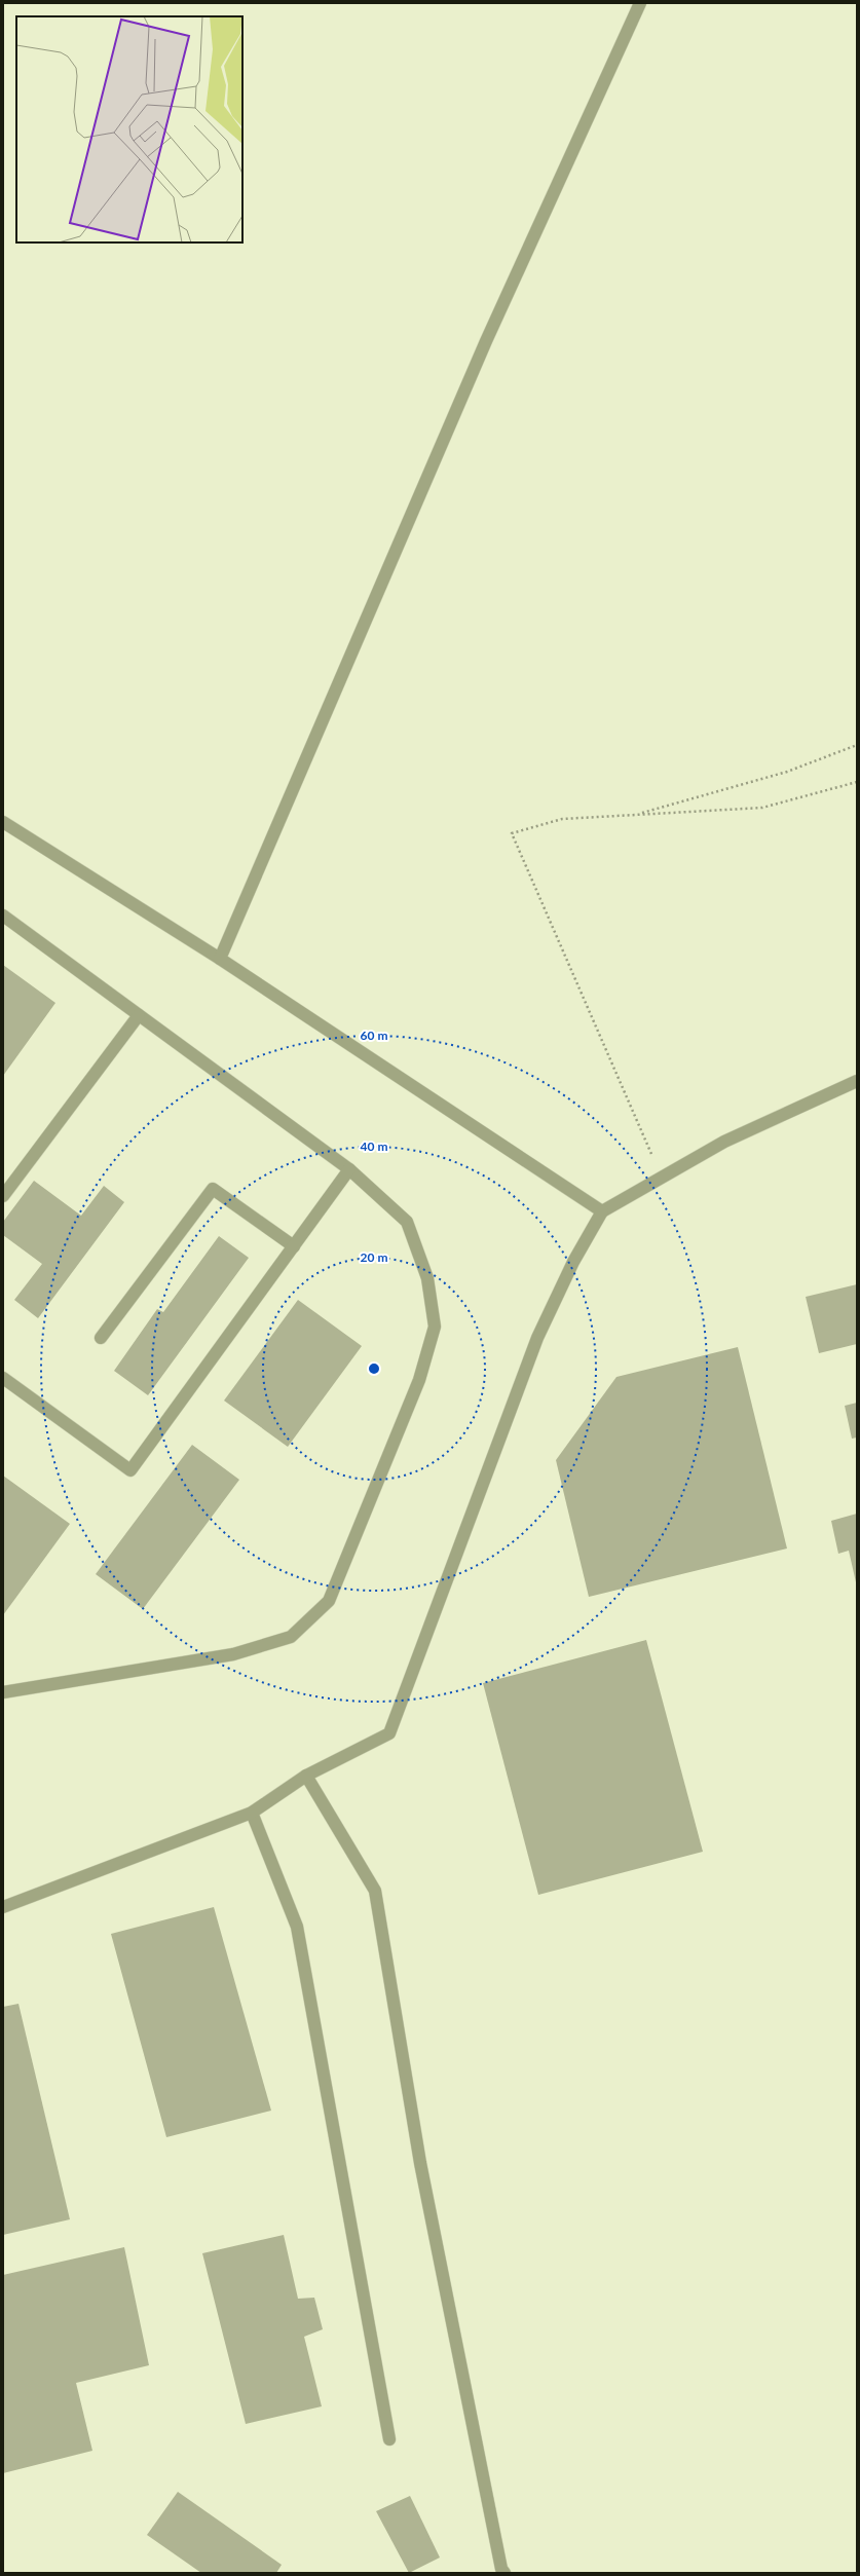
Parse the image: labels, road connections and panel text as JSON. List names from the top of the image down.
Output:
{
  "rings": ["60 m", "40 m", "20 m"]
}
